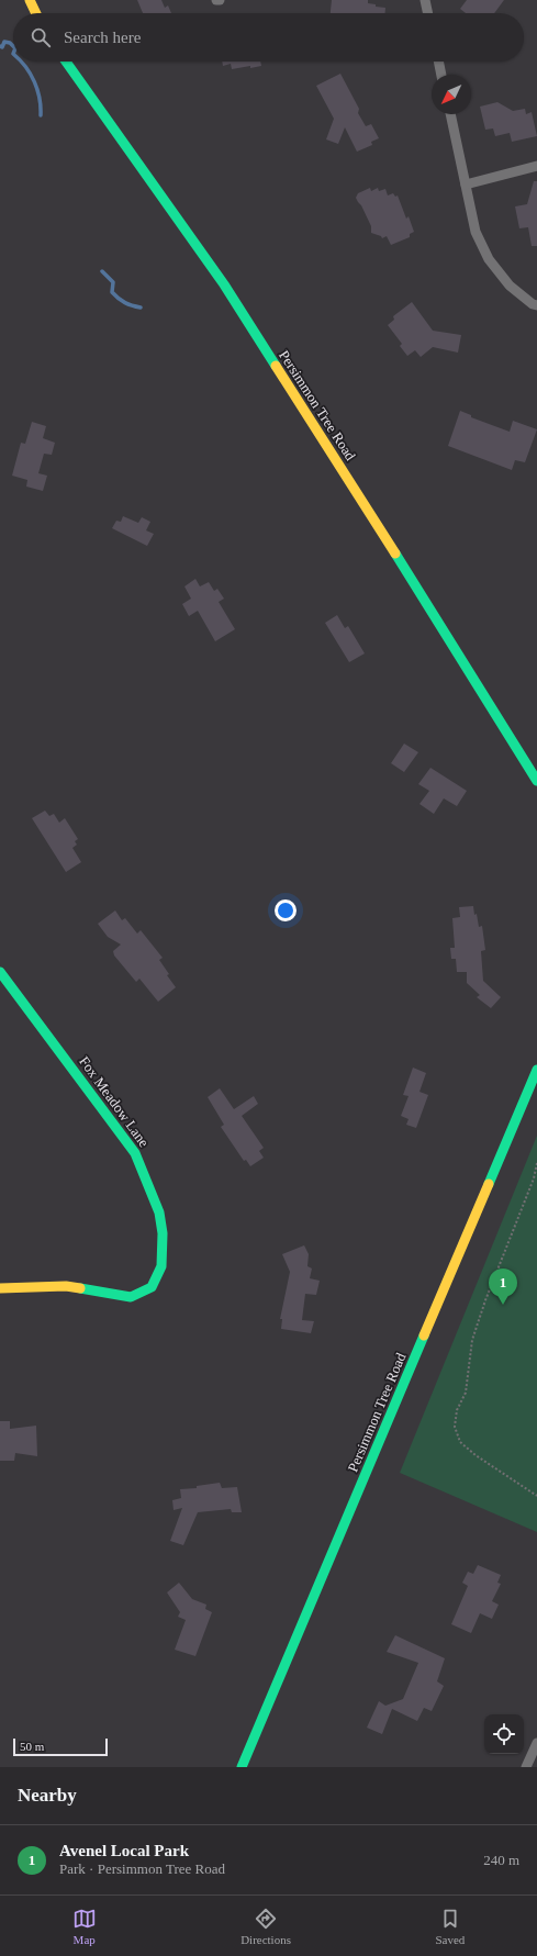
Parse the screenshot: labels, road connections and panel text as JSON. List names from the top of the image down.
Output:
{
  "streets": {
    "main road": ["Persimmon Tree Road", "Fox Meadow Lane"]
  },
  "scale_bar": "50 m",
  "north": "bottom left",
  "page": {
    "search": "Search here",
    "pins": "1",
    "scale": "50 m",
    "heading": "Nearby",
    "list": [
      {
        "mark": "1",
        "name": "Avenel Local Park",
        "note": "Park · Persimmon Tree Road",
        "value": "240 m"
      }
    ],
    "nav": ["Map", "Directions", "Saved"]
  }
}
